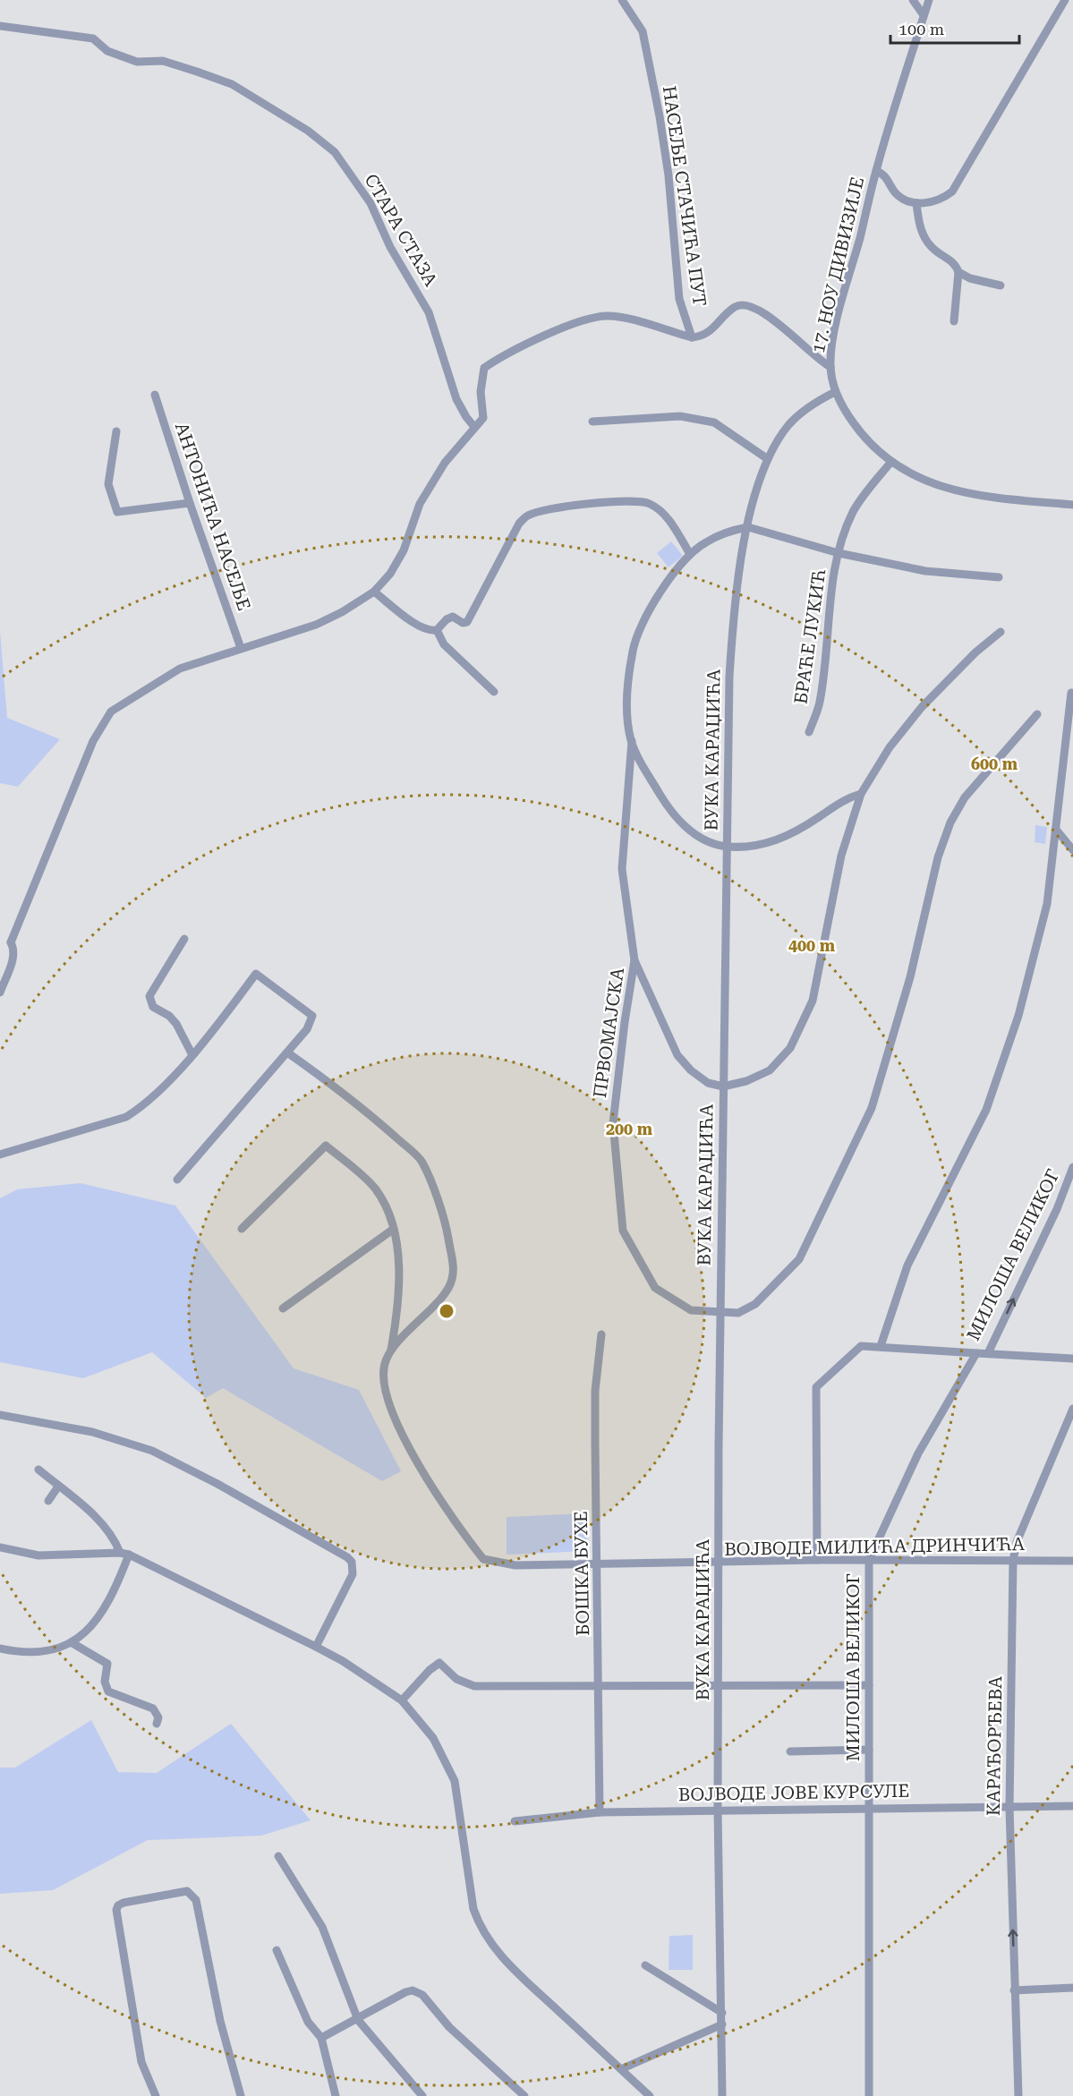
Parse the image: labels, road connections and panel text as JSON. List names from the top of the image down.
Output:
{
  "streets": {
    "street": [
      "НАСЕЉЕ СТАЧИЋА ПУТ",
      "СТАРА СТАЗА",
      "17. НОУ ДИВИЗИЈЕ",
      "АНТОНИЋА НАСЕЉЕ",
      "БРАЋЕ ЛУКИЋ",
      "ВУКА КАРАЏИЋА",
      "ПРВОМАЈСКА",
      "МИЛОША ВЕЛИКОГ",
      "ВОЈВОДЕ МИЛИЋА ДРИНЧИЋА",
      "БОШКА БУХЕ",
      "КАРАЂОРЂЕВА",
      "ВОЈВОДЕ ЈОВЕ КУРСУЛЕ"
    ]
  },
  "crossings": [
    ["17. НОУ ДИВИЗИЈЕ", "ВУКА КАРАЏИЋА"],
    ["ВУКА КАРАЏИЋА", "ПРВОМАЈСКА"],
    ["ВУКА КАРАЏИЋА", "ВОЈВОДЕ МИЛИЋА ДРИНЧИЋА"],
    ["ВУКА КАРАЏИЋА", "ВОЈВОДЕ ЈОВЕ КУРСУЛЕ"],
    ["МИЛОША ВЕЛИКОГ", "ВОЈВОДЕ МИЛИЋА ДРИНЧИЋА"],
    ["МИЛОША ВЕЛИКОГ", "ВОЈВОДЕ ЈОВЕ КУРСУЛЕ"],
    ["ВОЈВОДЕ МИЛИЋА ДРИНЧИЋА", "БОШКА БУХЕ"],
    ["ВОЈВОДЕ МИЛИЋА ДРИНЧИЋА", "КАРАЂОРЂЕВА"],
    ["БОШКА БУХЕ", "ВОЈВОДЕ ЈОВЕ КУРСУЛЕ"],
    ["КАРАЂОРЂЕВА", "ВОЈВОДЕ ЈОВЕ КУРСУЛЕ"]
  ],
  "scale_bar": "100 m",
  "rings": ["600 m", "400 m", "200 m"]
}
